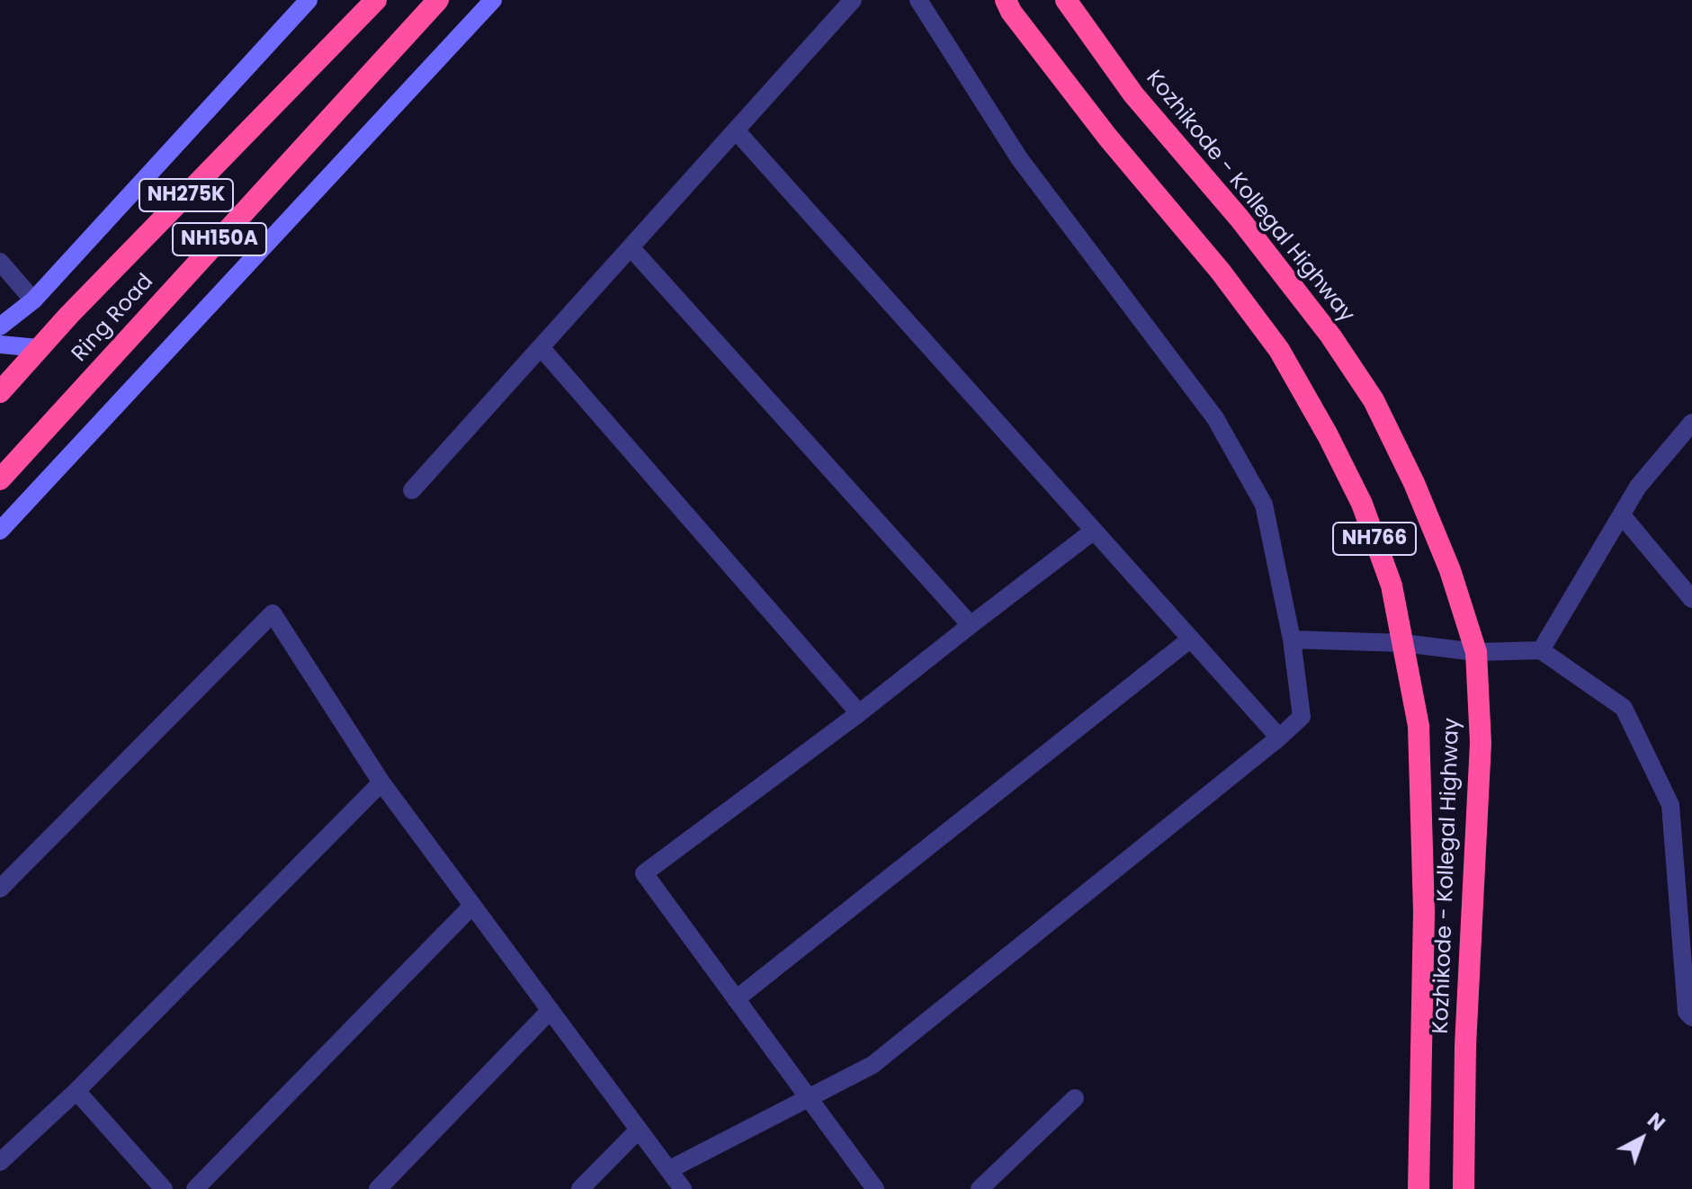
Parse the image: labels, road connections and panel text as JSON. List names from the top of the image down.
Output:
{
  "streets": {
    "highway": [
      "NH275K",
      "Kozhikode - Kollegal Highway",
      "NH150A",
      "Ring Road",
      "NH766"
    ]
  },
  "north": "top right"
}
